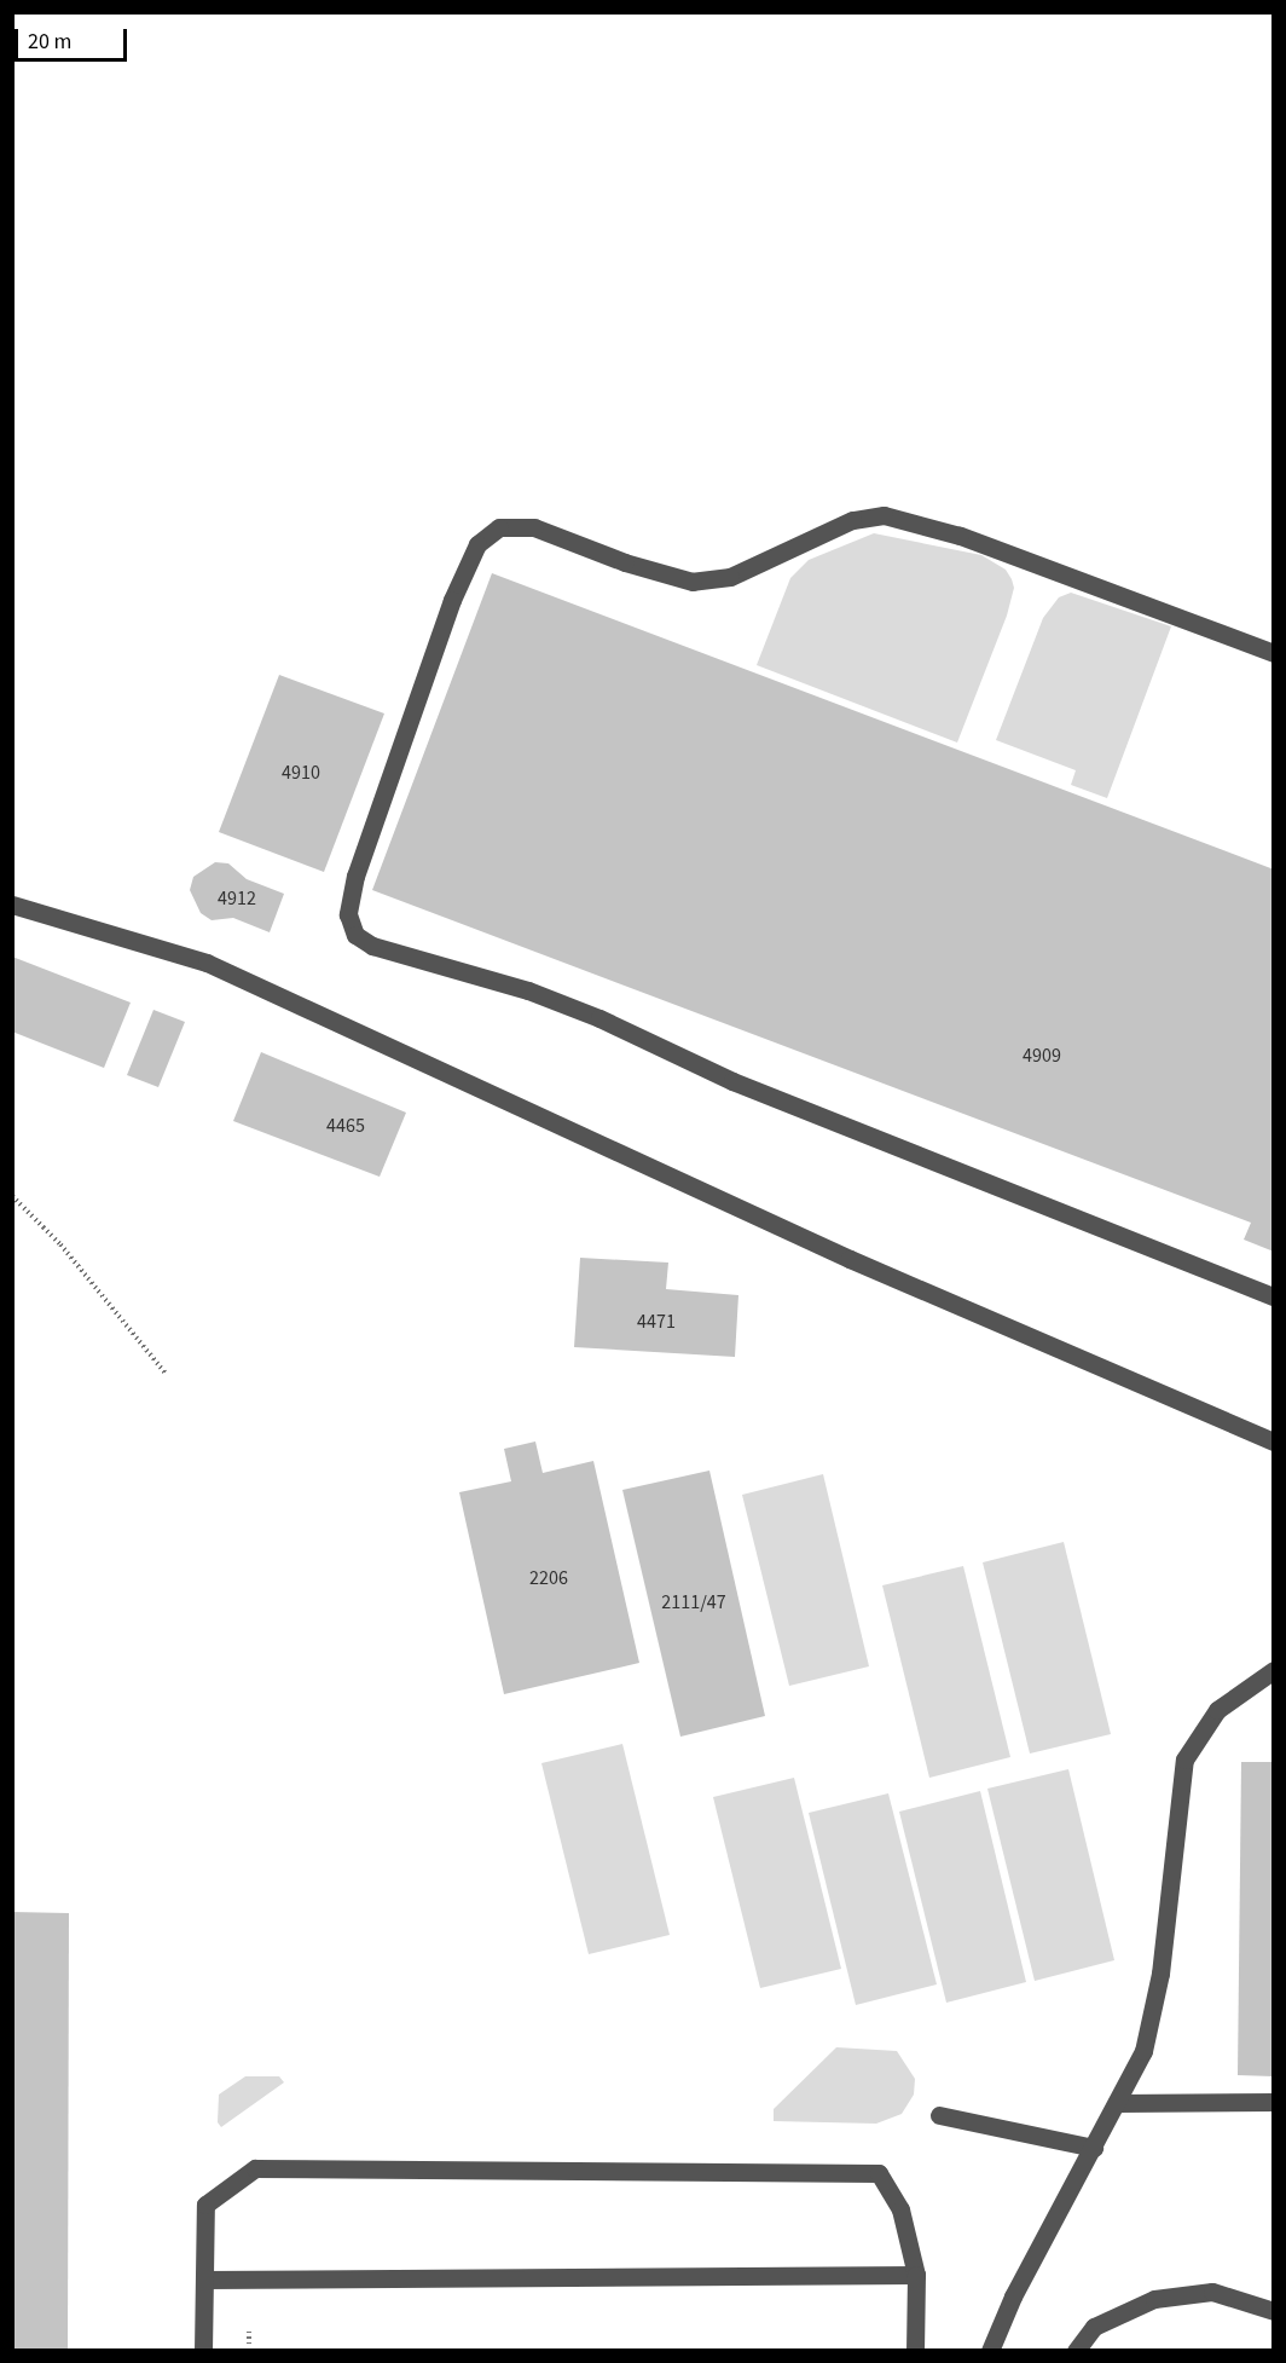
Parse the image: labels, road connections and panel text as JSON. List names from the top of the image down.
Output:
{
  "house_numbers": [
    "4910",
    "4912",
    "4909",
    "4465",
    "4471",
    "2206",
    "2111/47"
  ],
  "scale_bar": "20 m"
}
